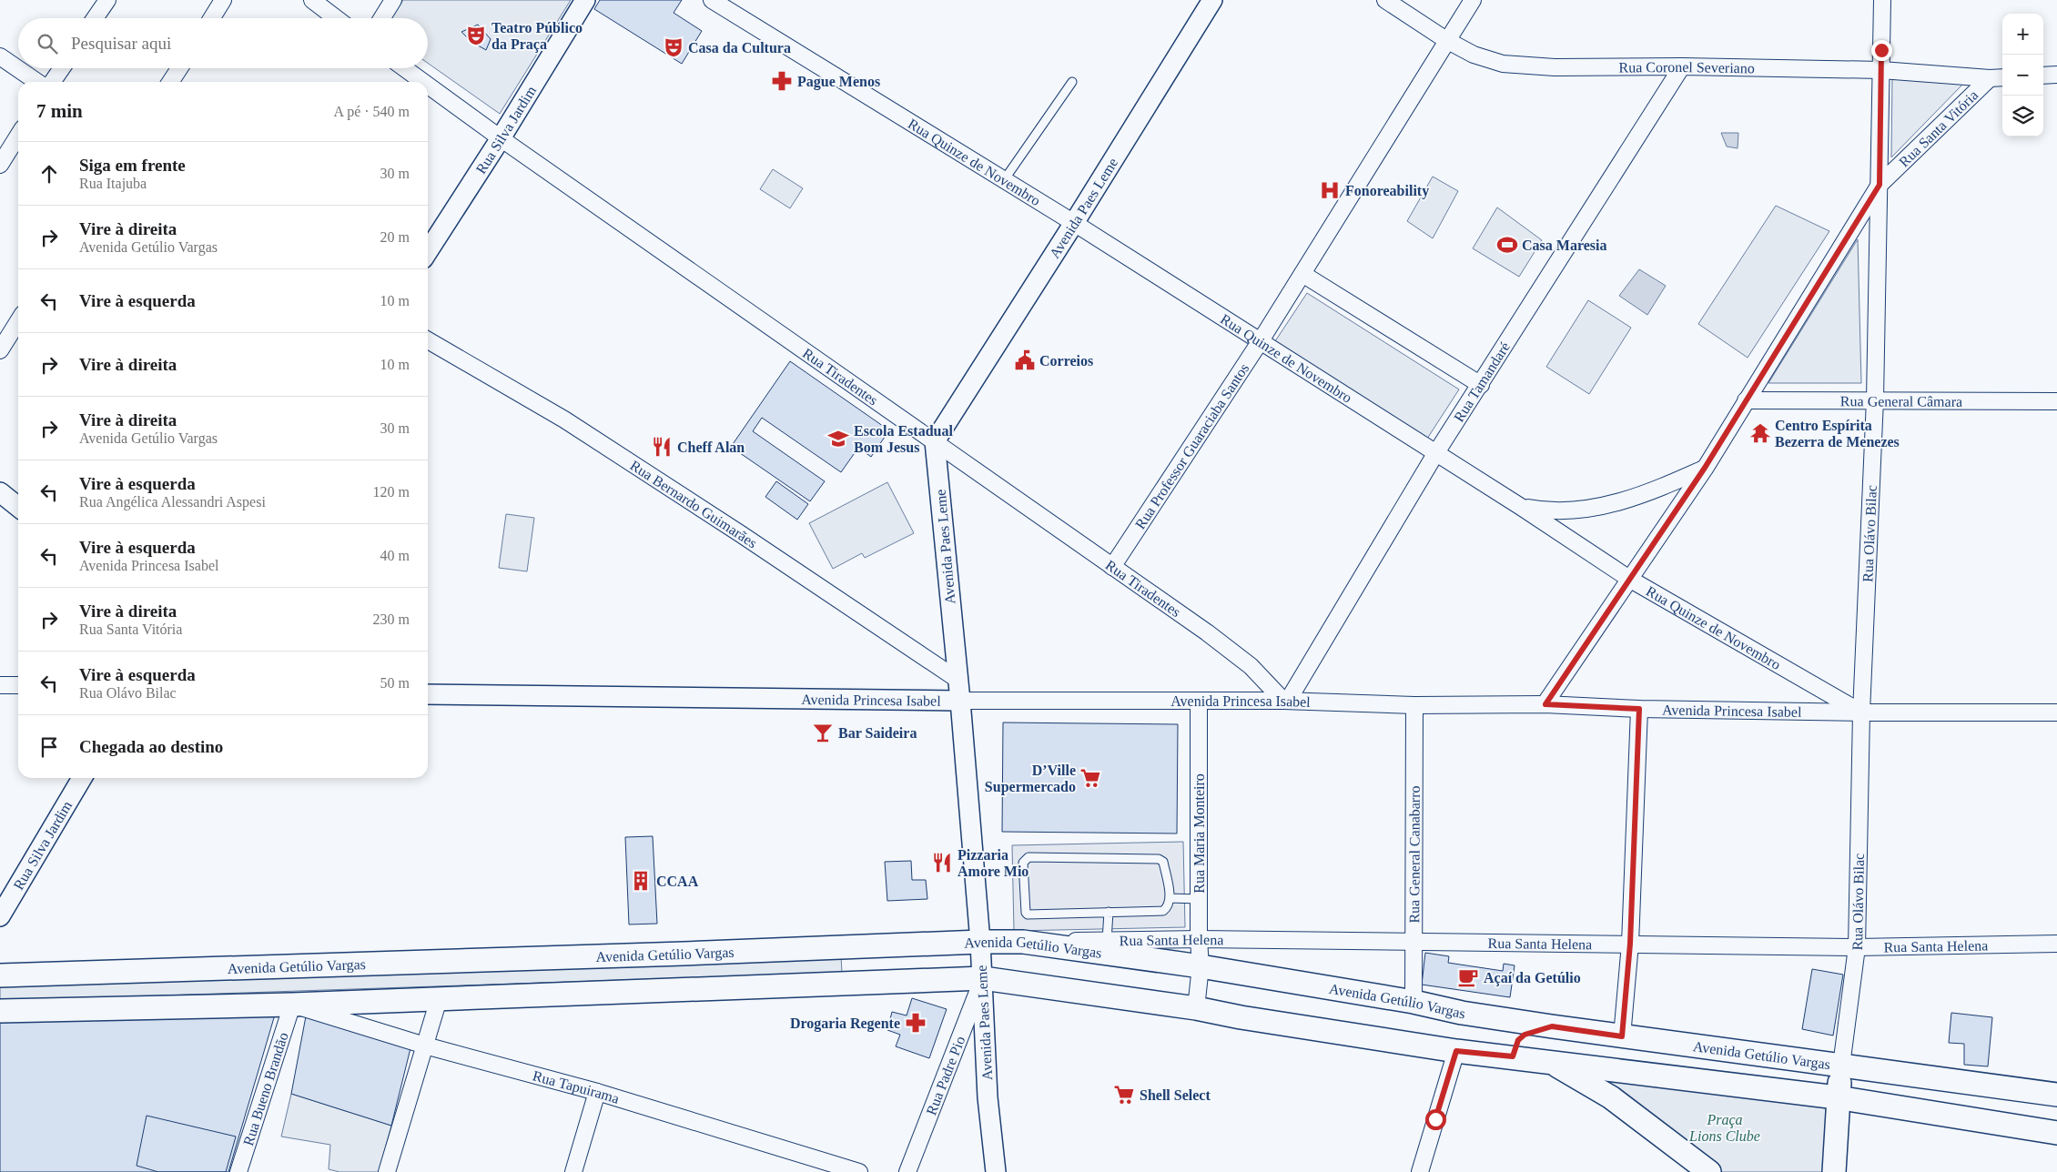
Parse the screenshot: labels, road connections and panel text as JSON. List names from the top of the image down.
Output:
{
  "streets": {
    "main road": ["Avenida Getúlio Vargas"],
    "street": [
      "Rua Coronel Severiano",
      "Rua Santa Vitória",
      "Rua Silva Jardim",
      "Rua Quinze de Novembro",
      "Avenida Paes Leme",
      "Rua Tiradentes",
      "Rua Tamandaré",
      "Rua General Câmara",
      "Rua Professor Guaraciaba Santos",
      "Rua Bernardo Guimarães",
      "Rua Olávo Bilac",
      "Avenida Princesa Isabel",
      "Rua Maria Monteiro",
      "Rua General Canabarro",
      "Rua Santa Helena",
      "Rua Padre Pio",
      "Rua Tapuirama",
      "Rua Bueno Brandão"
    ]
  },
  "crossings": [
    ["Rua Coronel Severiano", "Rua Santa Vitória"],
    ["Rua Coronel Severiano", "Rua Tamandaré"],
    ["Rua Coronel Severiano", "Rua Professor Guaraciaba Santos"],
    ["Rua Coronel Severiano", "Rua Olávo Bilac"],
    ["Rua Santa Vitória", "Rua Quinze de Novembro"],
    ["Rua Santa Vitória", "Rua General Câmara"],
    ["Rua Santa Vitória", "Rua Olávo Bilac"],
    ["Rua Santa Vitória", "Avenida Princesa Isabel"],
    ["Rua Silva Jardim", "Rua Tiradentes"],
    ["Rua Quinze de Novembro", "Avenida Paes Leme"],
    ["Rua Quinze de Novembro", "Rua Tamandaré"],
    ["Rua Quinze de Novembro", "Rua Professor Guaraciaba Santos"],
    ["Rua Quinze de Novembro", "Rua Olávo Bilac"],
    ["Rua Quinze de Novembro", "Avenida Princesa Isabel"],
    ["Avenida Paes Leme", "Rua Tiradentes"],
    ["Avenida Paes Leme", "Rua Bernardo Guimarães"],
    ["Avenida Paes Leme", "Avenida Princesa Isabel"],
    ["Avenida Paes Leme", "Avenida Getúlio Vargas"],
    ["Avenida Paes Leme", "Rua Padre Pio"],
    ["Rua Tiradentes", "Rua Tamandaré"],
    ["Rua Tiradentes", "Rua Professor Guaraciaba Santos"],
    ["Rua Tiradentes", "Avenida Princesa Isabel"],
    ["Rua Tamandaré", "Avenida Princesa Isabel"],
    ["Rua General Câmara", "Rua Olávo Bilac"],
    ["Rua Olávo Bilac", "Avenida Princesa Isabel"],
    ["Rua Olávo Bilac", "Rua Santa Helena"],
    ["Rua Olávo Bilac", "Avenida Getúlio Vargas"],
    ["Avenida Princesa Isabel", "Rua Maria Monteiro"],
    ["Avenida Princesa Isabel", "Rua General Canabarro"],
    ["Rua Maria Monteiro", "Rua Santa Helena"],
    ["Rua Maria Monteiro", "Avenida Getúlio Vargas"],
    ["Rua General Canabarro", "Rua Santa Helena"],
    ["Rua General Canabarro", "Avenida Getúlio Vargas"],
    ["Rua Santa Helena", "Avenida Getúlio Vargas"],
    ["Rua Tapuirama", "Rua Bueno Brandão"]
  ],
  "parks": ["Praça Lions Clube"],
  "places": {
    "theatre": ["Teatro Público da Praça", "Casa da Cultura"],
    "pharmacy": ["Pague Menos", "Drogaria Regente"],
    "hospital": ["Fonoreability"],
    "sports": ["Casa Maresia"],
    "public building": ["Correios"],
    "temple": ["Centro Espírita Bezerra de Menezes"],
    "school or university": ["Escola Estadual Bom Jesus"],
    "restaurant": ["Cheff Alan", "Pizzaria Amore Mio"],
    "bar": ["Bar Saideira"],
    "supermarket": ["D’Ville Supermercado", "Shell Select"],
    "building": ["CCAA"],
    "cafe": ["Açaí da Getúlio"]
  },
  "page": {
    "map_buttons": ["+", "−"],
    "search": "Pesquisar aqui",
    "heading": ["7 min", "A pé · 540 m"],
    "list": [
      ["Siga em frente", "Rua Itajuba", "30 m"],
      ["Vire à direita", "Avenida Getúlio Vargas", "20 m"],
      ["Vire à esquerda", "10 m"],
      ["Vire à direita", "10 m"],
      ["Vire à direita", "Avenida Getúlio Vargas", "30 m"],
      ["Vire à esquerda", "Rua Angélica Alessandri Aspesi", "120 m"],
      ["Vire à esquerda", "Avenida Princesa Isabel", "40 m"],
      ["Vire à direita", "Rua Santa Vitória", "230 m"],
      ["Vire à esquerda", "Rua Olávo Bilac", "50 m"],
      "Chegada ao destino"
    ]
  }
}
